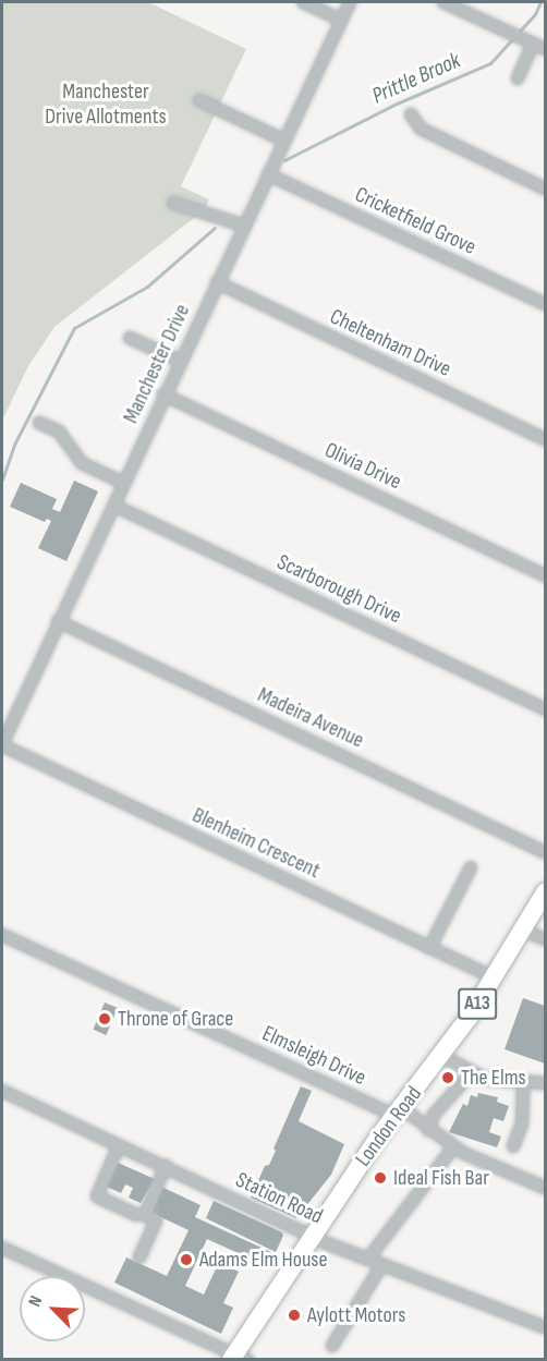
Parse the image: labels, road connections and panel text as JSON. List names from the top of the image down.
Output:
{
  "streets": {
    "main road": ["A13", "London Road"],
    "street": [
      "Cricketfield Grove",
      "Cheltenham Drive",
      "Manchester Drive",
      "Olivia Drive",
      "Scarborough Drive",
      "Madeira Avenue",
      "Blenheim Crescent",
      "Elmsleigh Drive",
      "Station Road"
    ]
  },
  "crossings": [
    ["Cricketfield Grove", "Manchester Drive"],
    ["Cheltenham Drive", "Manchester Drive"],
    ["Manchester Drive", "Olivia Drive"],
    ["Manchester Drive", "Scarborough Drive"],
    ["Manchester Drive", "Madeira Avenue"],
    ["Manchester Drive", "Blenheim Crescent"],
    ["Blenheim Crescent", "London Road"],
    ["Elmsleigh Drive", "London Road"],
    ["London Road", "Station Road"]
  ],
  "water": ["Prittle Brook"],
  "parks": ["Manchester Drive Allotments"],
  "places": [
    "Throne of Grace",
    "The Elms",
    "Ideal Fish Bar",
    "Adams Elm House",
    "Aylott Motors"
  ],
  "north": "top left"
}
